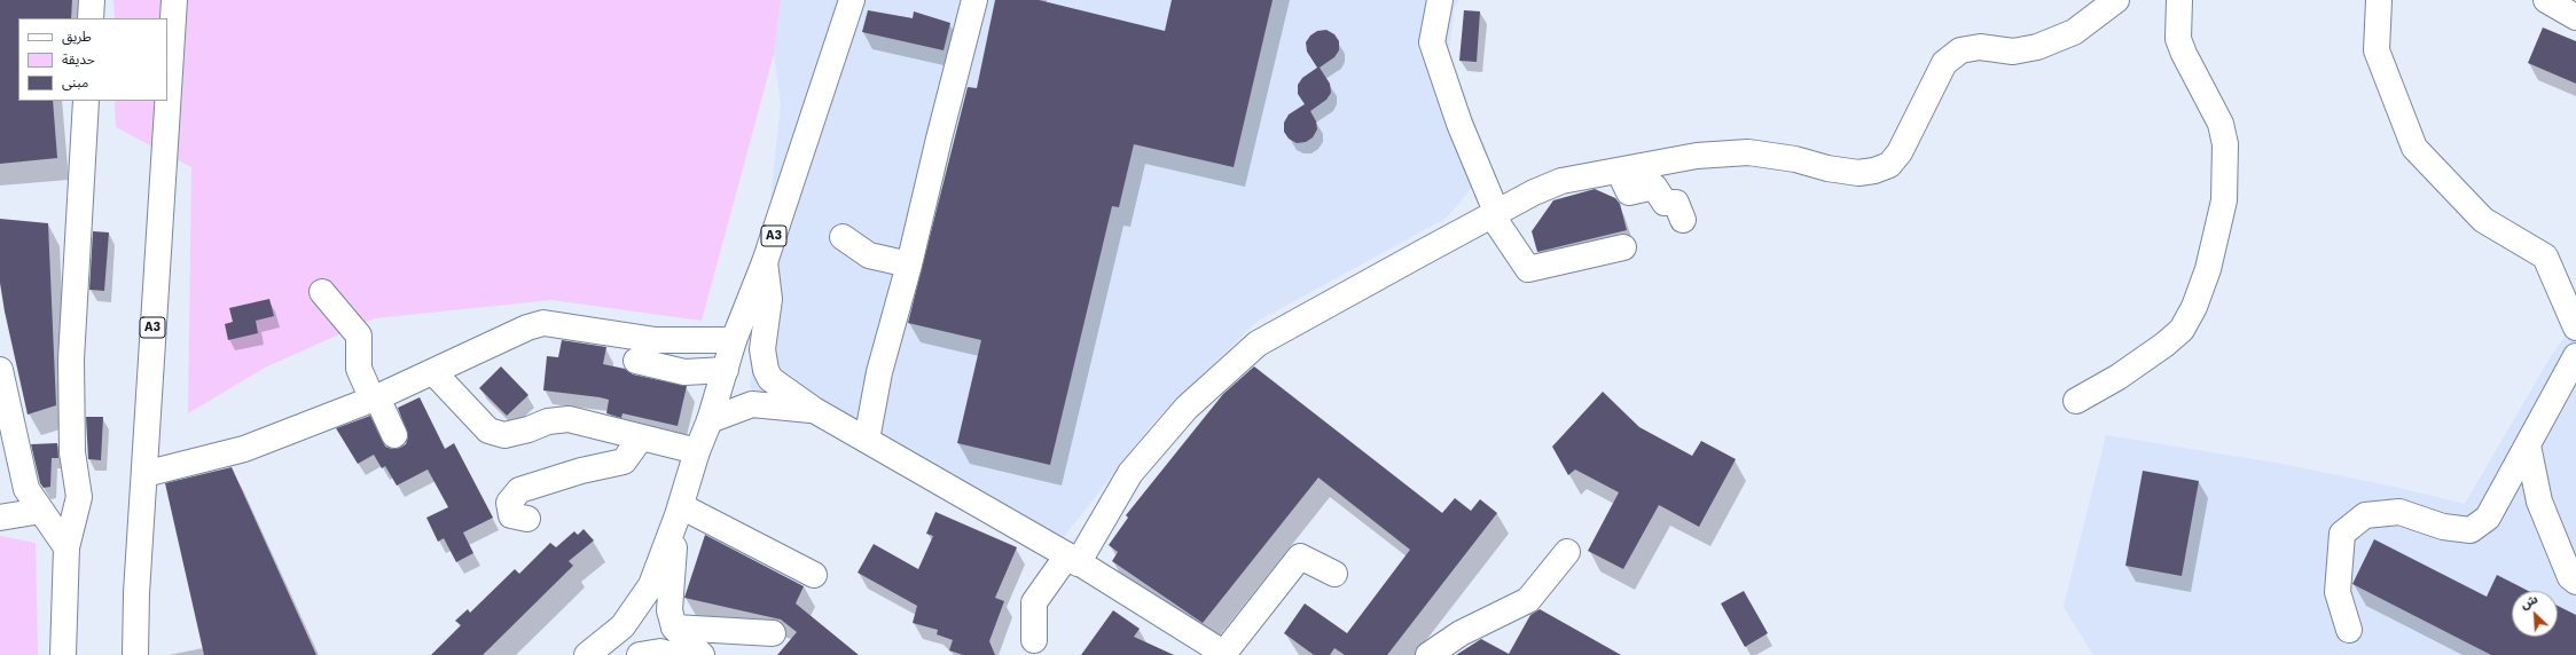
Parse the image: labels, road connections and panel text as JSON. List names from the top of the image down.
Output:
{
  "streets": {
    "main road": ["A3"]
  },
  "legend": ["طريق", "حديقة", "مبنى"],
  "north": "top left"
}
